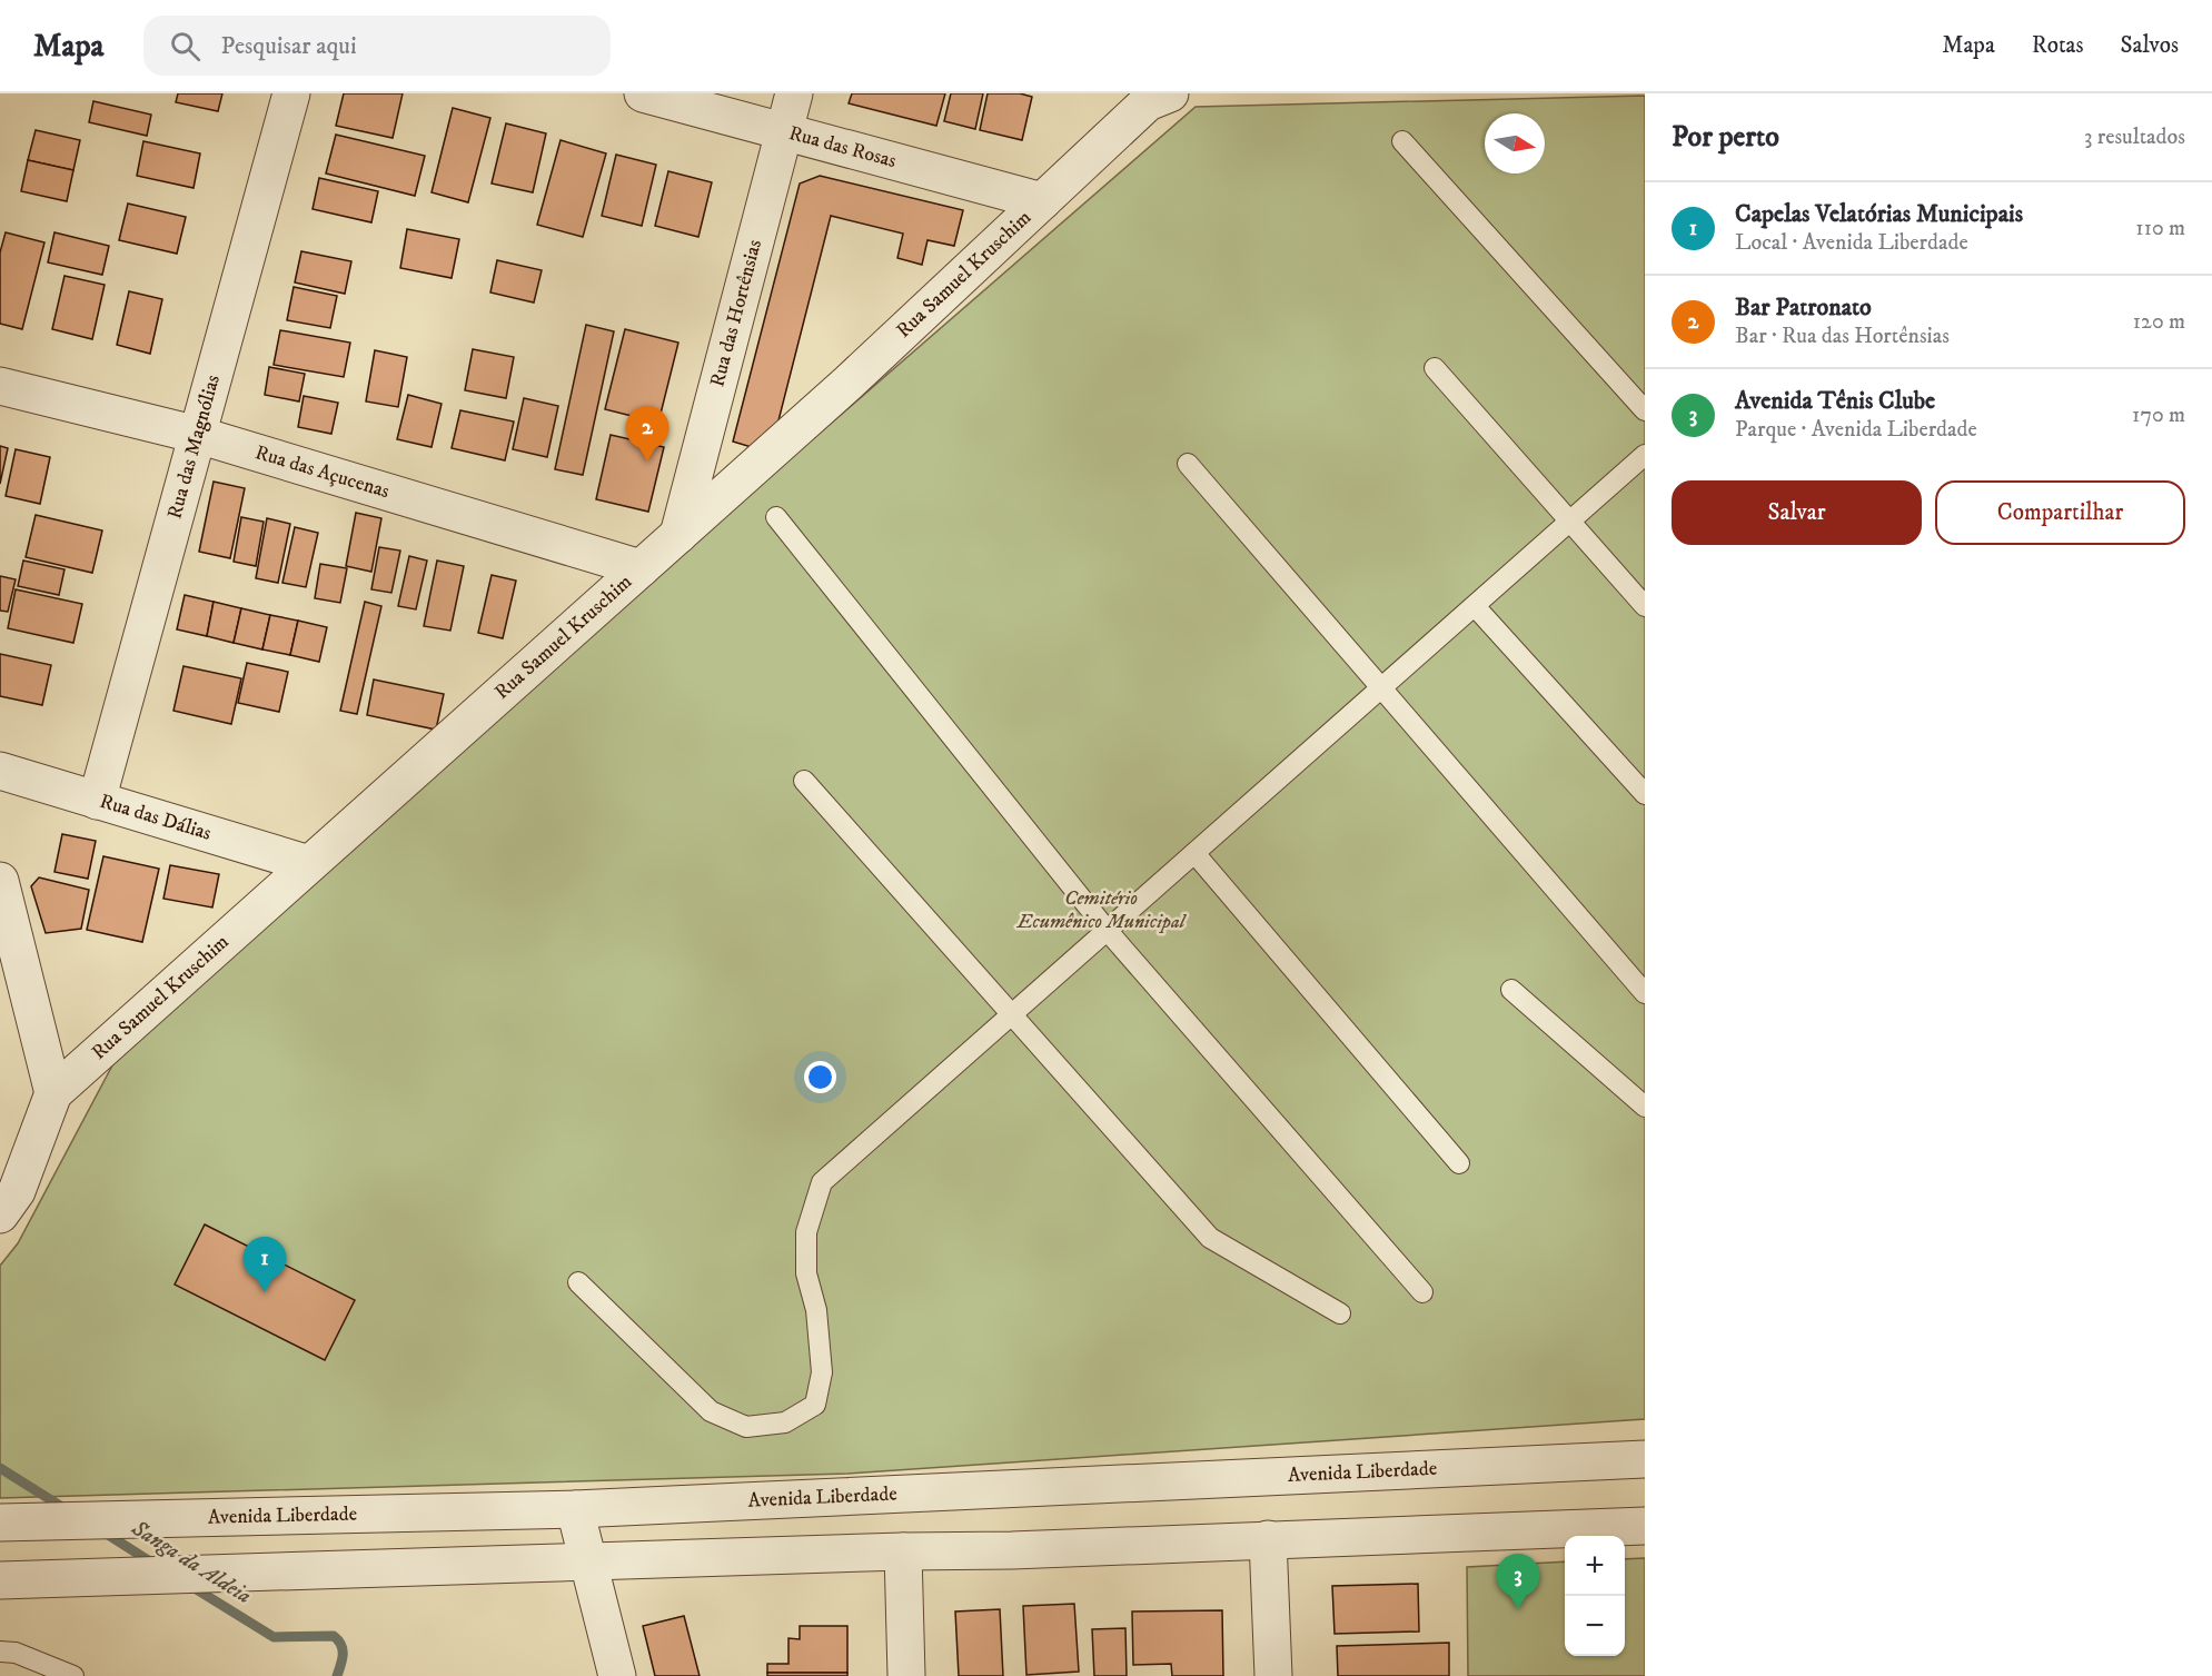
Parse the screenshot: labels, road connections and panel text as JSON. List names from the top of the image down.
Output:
{
  "streets": {
    "street": [
      "Rua das Rosas",
      "Rua Samuel Kruschim",
      "Rua das Hortênsias",
      "Rua das Magnólias",
      "Rua das Açucenas",
      "Rua das Dálias",
      "Avenida Liberdade"
    ]
  },
  "crossings": [
    ["Rua das Rosas", "Rua Samuel Kruschim"],
    ["Rua das Rosas", "Rua das Hortênsias"],
    ["Rua Samuel Kruschim", "Rua das Hortênsias"],
    ["Rua Samuel Kruschim", "Rua das Açucenas"],
    ["Rua Samuel Kruschim", "Rua das Dálias"],
    ["Rua das Magnólias", "Rua das Açucenas"],
    ["Rua das Magnólias", "Rua das Dálias"]
  ],
  "water": ["Sanga da Aldeia"],
  "parks": ["Cemitério Ecumênico Municipal"],
  "north": "right",
  "page": {
    "header": "Mapa",
    "search": "Pesquisar aqui",
    "nav": ["Mapa", "Rotas", "Salvos"],
    "heading": ["Por perto", "3 resultados"],
    "list": [
      {
        "mark": "1",
        "name": "Capelas Velatórias Municipais",
        "note": "Local · Avenida Liberdade",
        "value": "110 m"
      },
      {
        "mark": "2",
        "name": "Bar Patronato",
        "note": "Bar · Rua das Hortênsias",
        "value": "120 m"
      },
      {
        "mark": "3",
        "name": "Avenida Tênis Clube",
        "note": "Parque · Avenida Liberdade",
        "value": "170 m"
      }
    ],
    "pins": ["2", "1", "3"],
    "buttons": ["Salvar", "Compartilhar"],
    "map_buttons": ["+", "−"]
  }
}
